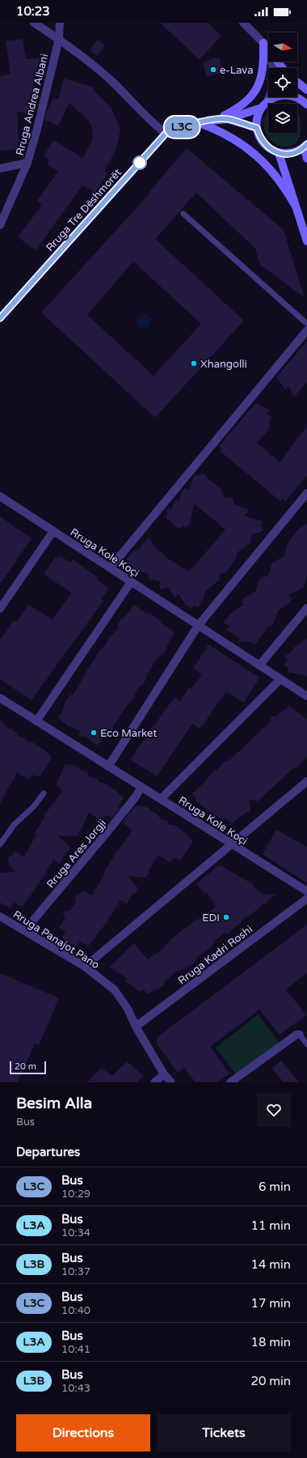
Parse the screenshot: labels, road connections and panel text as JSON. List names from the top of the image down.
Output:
{
  "streets": {
    "main road": ["Rruga Tre Dëshmorët"],
    "street": [
      "Rruga Andrea Albani",
      "Rruga Kole Koçi",
      "Rruga Ares Jorgji",
      "Rruga Panajot Pano",
      "Rruga Kadri Roshi"
    ]
  },
  "crossings": [
    ["Rruga Kole Koçi", "Rruga Ares Jorgji"],
    ["Rruga Ares Jorgji", "Rruga Panajot Pano"],
    ["Rruga Panajot Pano", "Rruga Kadri Roshi"]
  ],
  "places": [
    "e-Lava",
    "Xhangolli",
    "Eco Market",
    "EDI"
  ],
  "lines": ["bus line L3C"],
  "scale_bar": "20 m",
  "north": "right",
  "page": {
    "status": "10:23",
    "on_map": "L3C",
    "scale": "20 m",
    "heading": [
      ["Besim Alla", "Bus"],
      "Departures"
    ],
    "list": [
      {
        "mark": "L3C",
        "name": "Bus",
        "note": "10:29",
        "value": "6 min"
      },
      {
        "mark": "L3A",
        "name": "Bus",
        "note": "10:34",
        "value": "11 min"
      },
      {
        "mark": "L3B",
        "name": "Bus",
        "note": "10:37",
        "value": "14 min"
      },
      {
        "mark": "L3C",
        "name": "Bus",
        "note": "10:40",
        "value": "17 min"
      },
      {
        "mark": "L3A",
        "name": "Bus",
        "note": "10:41",
        "value": "18 min"
      },
      {
        "mark": "L3B",
        "name": "Bus",
        "note": "10:43",
        "value": "20 min"
      }
    ],
    "buttons": ["Directions", "Tickets"]
  }
}
